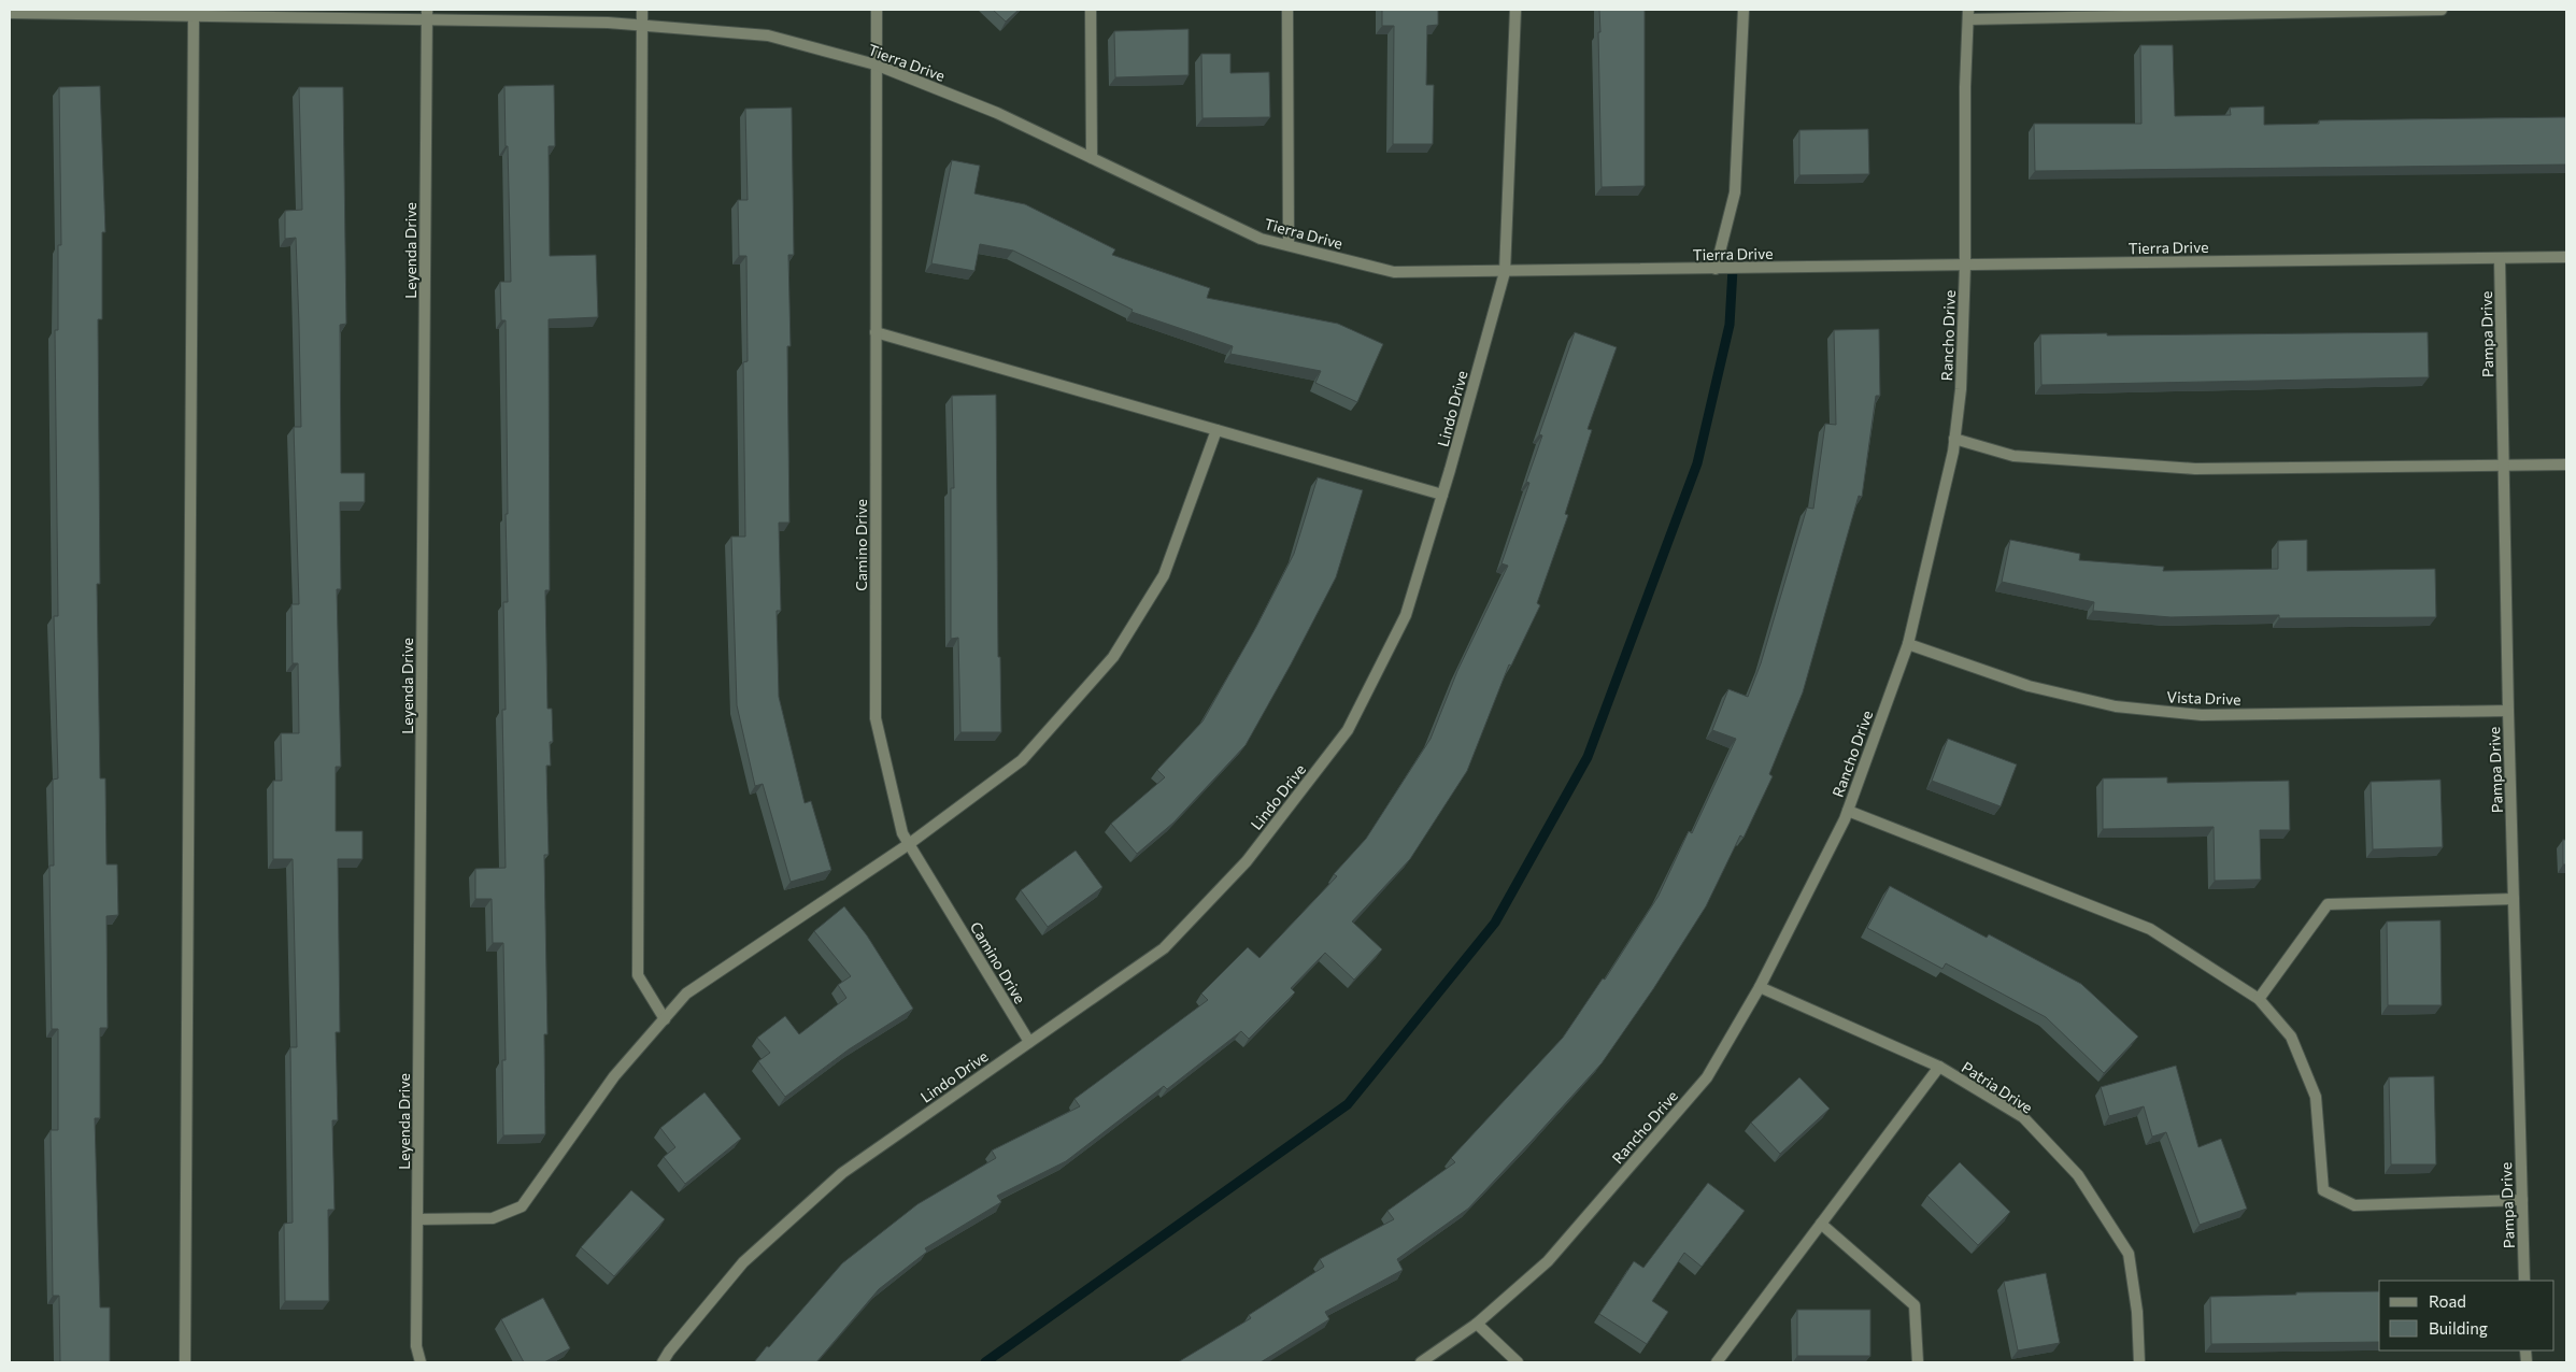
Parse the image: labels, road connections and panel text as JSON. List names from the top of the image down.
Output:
{
  "streets": {
    "street": [
      "Tierra Drive",
      "Leyenda Drive",
      "Pampa Drive",
      "Rancho Drive",
      "Lindo Drive",
      "Camino Drive",
      "Vista Drive",
      "Patria Drive"
    ]
  },
  "crossings": [
    ["Tierra Drive", "Leyenda Drive"],
    ["Tierra Drive", "Pampa Drive"],
    ["Tierra Drive", "Rancho Drive"],
    ["Tierra Drive", "Lindo Drive"],
    ["Tierra Drive", "Camino Drive"],
    ["Pampa Drive", "Vista Drive"],
    ["Rancho Drive", "Vista Drive"],
    ["Rancho Drive", "Patria Drive"],
    ["Lindo Drive", "Camino Drive"]
  ],
  "legend": ["Road", "Building"]
}
